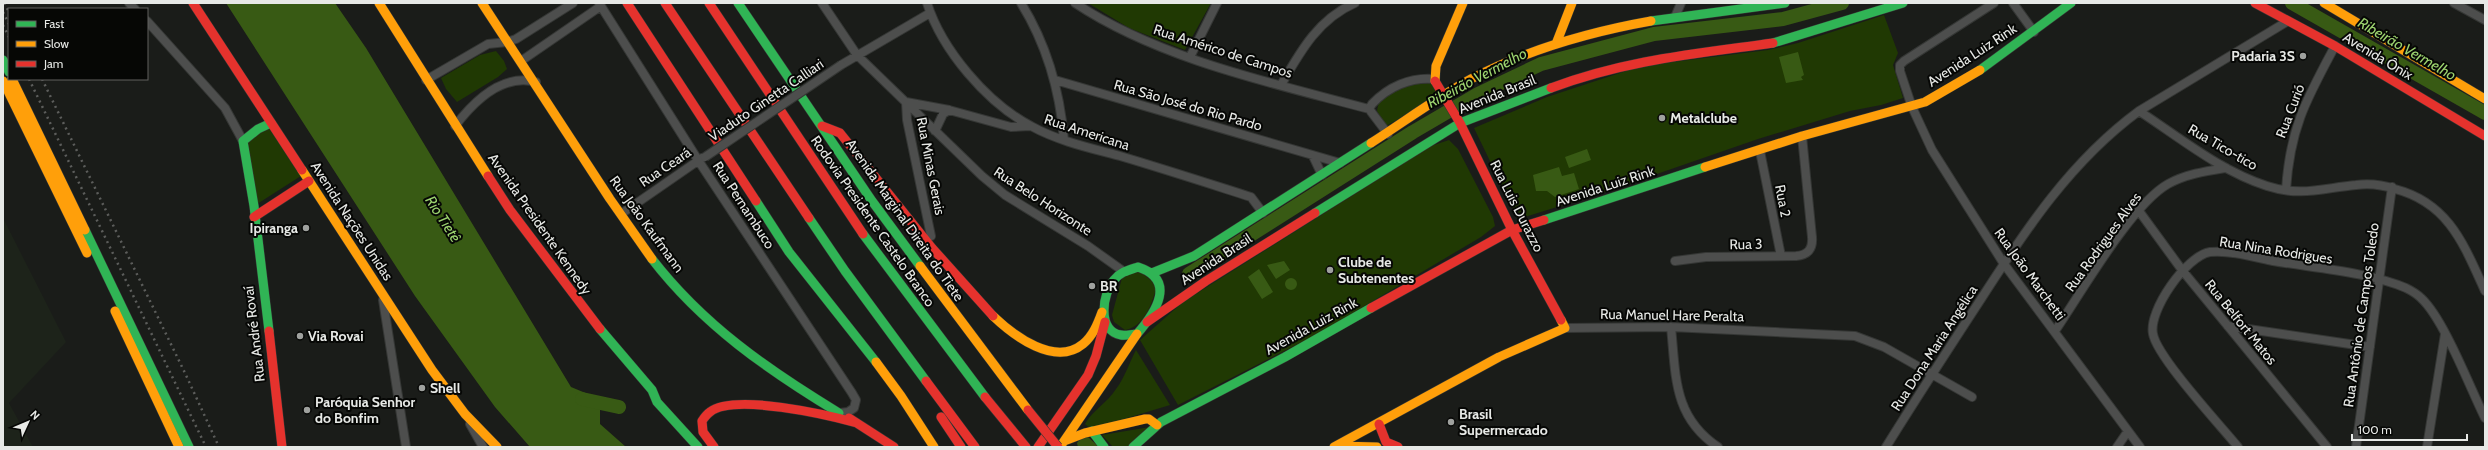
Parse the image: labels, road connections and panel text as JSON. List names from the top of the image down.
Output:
{
  "streets": {
    "main road": [
      "Avenida Luiz Rink",
      "Avenida Ônix",
      "Avenida Brasil",
      "Rua Luis Durazzo",
      "Avenida Marginal Direita do Tiete",
      "Avenida Nações Unidas",
      "Rodovia Presidente Castelo Branco",
      "Avenida Presidente Kennedy",
      "Rua João Kaufmann",
      "Rua Manuel Hare Peralta",
      "Rua André Rovaí"
    ],
    "street": [
      "Rua Américo de Campos",
      "Viaduto Ginetta Calliari",
      "Rua São José do Rio Pardo",
      "Rua Curió",
      "Rua Americana",
      "Rua Tico-tico",
      "Rua Minas Gerais",
      "Rua Ceará",
      "Rua Belo Horizonte",
      "Rua 2",
      "Rua Pernambuco",
      "Rua Rodrigues Alves",
      "Rua 3",
      "Rua Nina Rodrigues",
      "Rua João Marchetti",
      "Rua Antônio de Campos Toledo",
      "Rua Belfort Matos",
      "Rua Dona Maria Angélica"
    ]
  },
  "crossings": [
    ["Avenida Luiz Rink", "Rua 2"],
    ["Avenida Luiz Rink", "Rua Luis Durazzo"],
    ["Avenida Luiz Rink", "Rua 3"],
    ["Avenida Luiz Rink", "Rua João Marchetti"],
    ["Avenida Ônix", "Rua Curió"],
    ["Avenida Ônix", "Rua Dona Maria Angélica"],
    ["Avenida Brasil", "Rua São José do Rio Pardo"],
    ["Avenida Brasil", "Rua Americana"],
    ["Avenida Brasil", "Rua Belo Horizonte"],
    ["Avenida Brasil", "Rua Luis Durazzo"],
    ["Avenida Brasil", "Avenida Marginal Direita do Tiete"],
    ["Viaduto Ginetta Calliari", "Rua Americana"],
    ["Viaduto Ginetta Calliari", "Rua Ceará"],
    ["Viaduto Ginetta Calliari", "Rua Belo Horizonte"],
    ["Viaduto Ginetta Calliari", "Rua Pernambuco"],
    ["Rua Curió", "Rua Tico-tico"],
    ["Rua Tico-tico", "Rua Rodrigues Alves"],
    ["Rua Tico-tico", "Rua Antônio de Campos Toledo"],
    ["Rua Tico-tico", "Rua Dona Maria Angélica"],
    ["Rua Minas Gerais", "Rua Belo Horizonte"],
    ["Rua Ceará", "Rua Pernambuco"],
    ["Rua Ceará", "Rua João Kaufmann"],
    ["Rua 2", "Rua 3"],
    ["Rua Pernambuco", "Rua João Kaufmann"],
    ["Rua Luis Durazzo", "Rua Manuel Hare Peralta"],
    ["Rua Rodrigues Alves", "Rua João Marchetti"],
    ["Rua Rodrigues Alves", "Rua Belfort Matos"],
    ["Rua Nina Rodrigues", "Rua Antônio de Campos Toledo"],
    ["Rua Nina Rodrigues", "Rua Belfort Matos"],
    ["Rua João Marchetti", "Rua Dona Maria Angélica"],
    ["Rua Manuel Hare Peralta", "Rua Dona Maria Angélica"]
  ],
  "water": ["Ribeirão Vermelho", "Rio Tietê"],
  "places": [
    "Padaria 3S",
    "Metalclube",
    "Ipiranga",
    "Clube de Subtenentes",
    "BR",
    "Via Rovai",
    "Shell",
    "Paróquia Senhor do Bonfim",
    "Brasil Supermercado"
  ],
  "legend": ["Fast", "Slow", "Jam"],
  "scale_bar": "100 m",
  "north": "top right"
}
